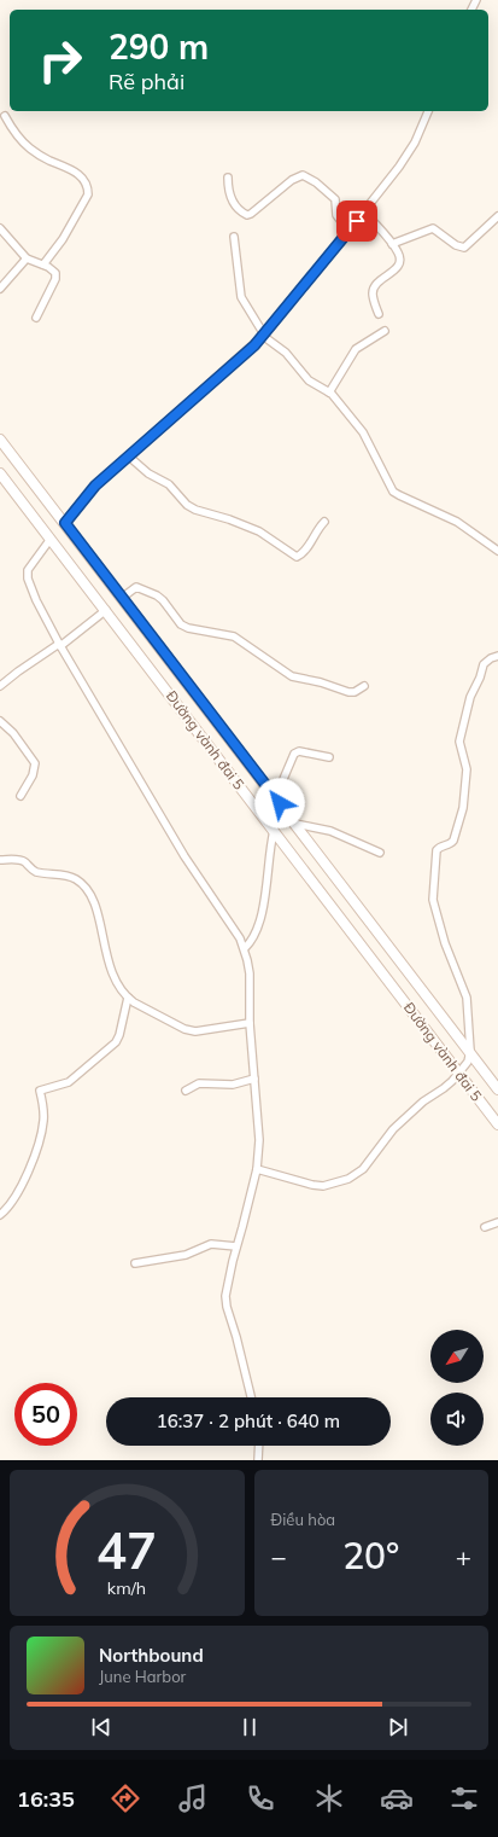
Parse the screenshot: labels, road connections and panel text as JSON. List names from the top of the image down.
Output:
{
  "streets": {
    "main road": ["Đường vành đai 5"]
  },
  "north": "bottom left",
  "page": {
    "turn": ["290 m", "Rẽ phải"],
    "limit": "50",
    "trip": "16:37 · 2 phút · 640 m",
    "tile": "Điều hòa",
    "heat": ["−", "20°", "+"],
    "song": ["Northbound", "June Harbor"],
    "tabs": "16:35",
    "gauge": ["47", "km/h"]
  }
}
